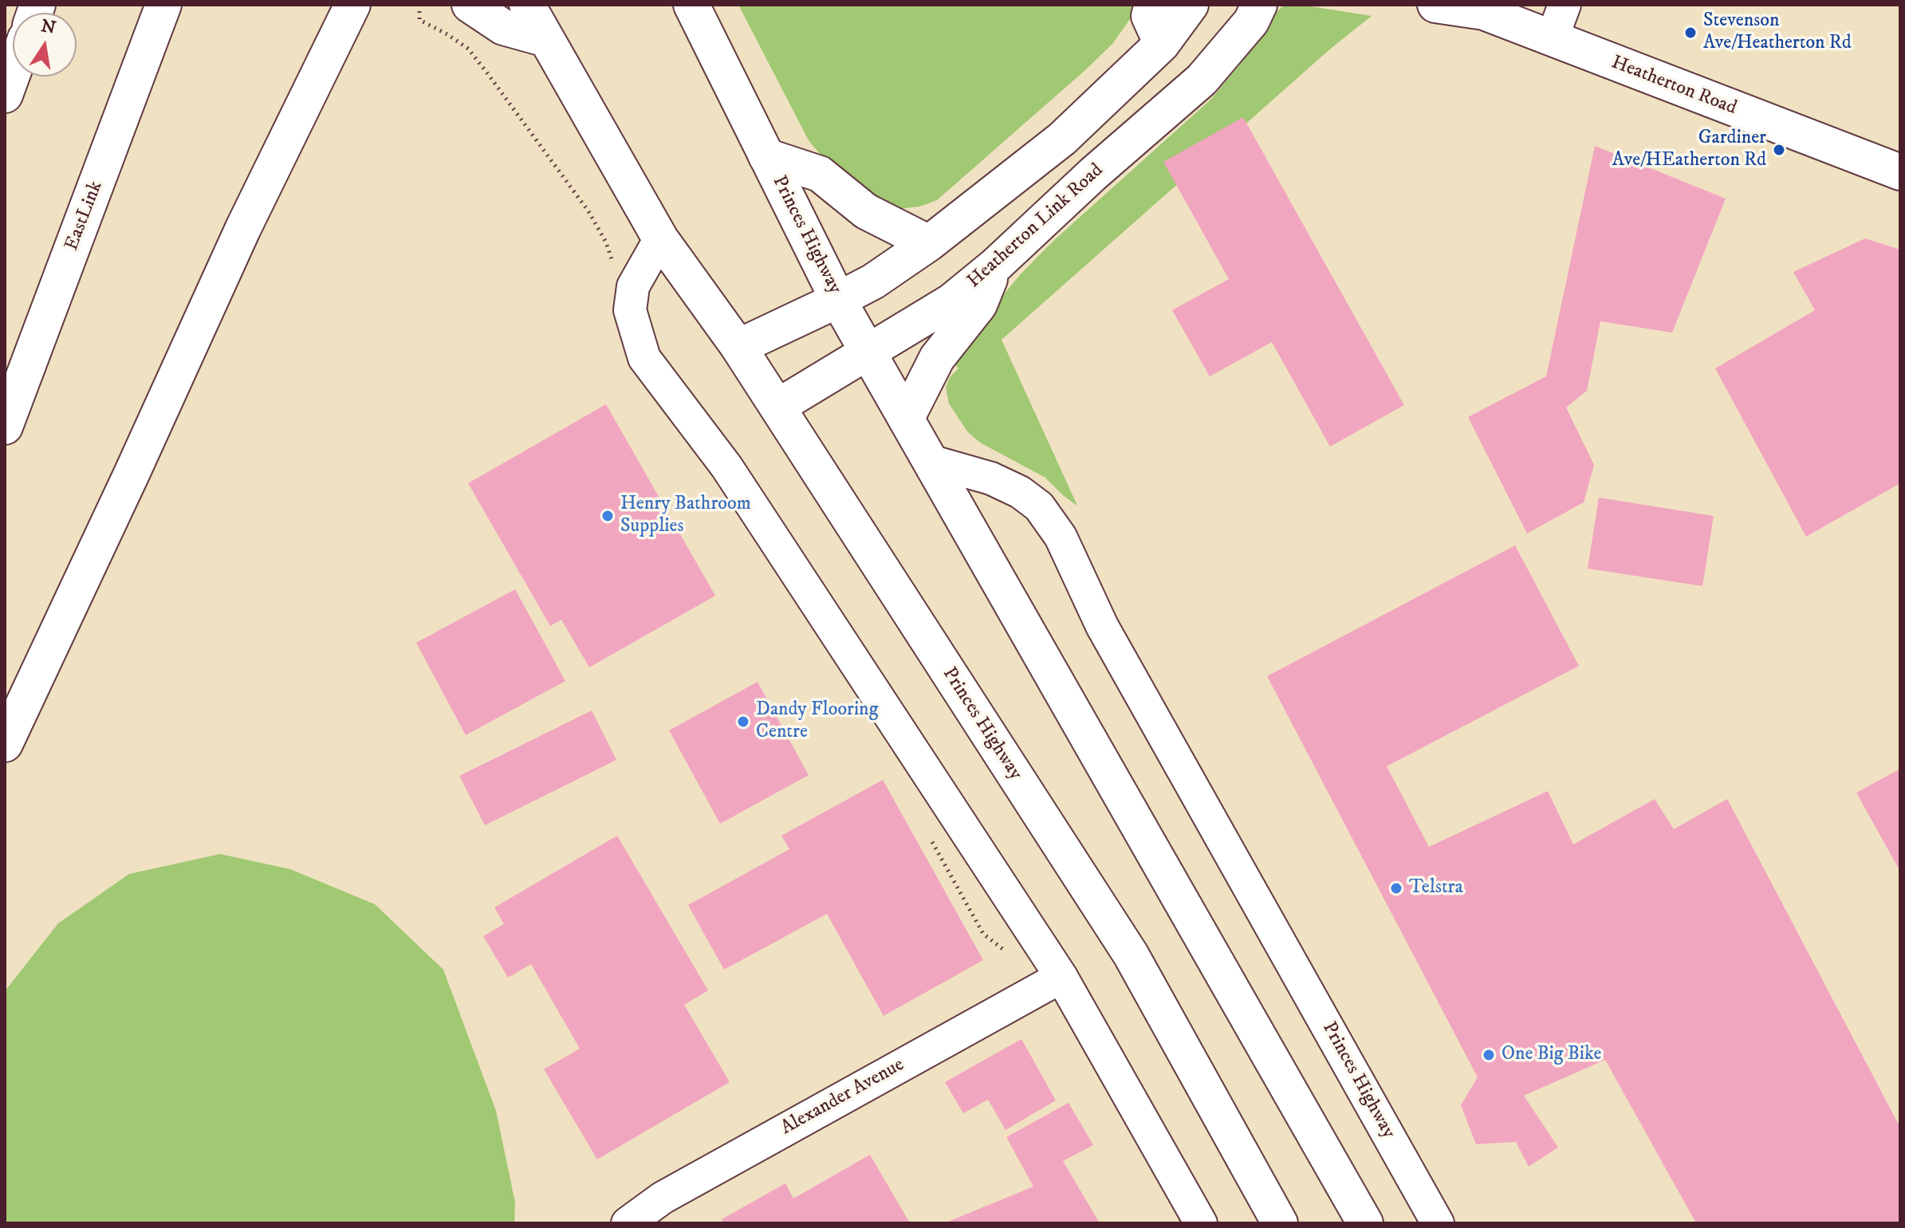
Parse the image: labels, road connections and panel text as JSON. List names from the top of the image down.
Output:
{
  "streets": {
    "main road": [
      "Heatherton Road",
      "EastLink",
      "Heatherton Link Road",
      "Princes Highway"
    ],
    "street": ["Alexander Avenue"]
  },
  "crossings": [
    ["Heatherton Link Road", "Princes Highway"]
  ],
  "places": [
    "Stevenson Ave/Heatherton Rd",
    "Gardiner Ave/HEatherton Rd",
    "Henry Bathroom Supplies",
    "Dandy Flooring Centre",
    "Telstra",
    "One Big Bike"
  ],
  "north": "top"
}
